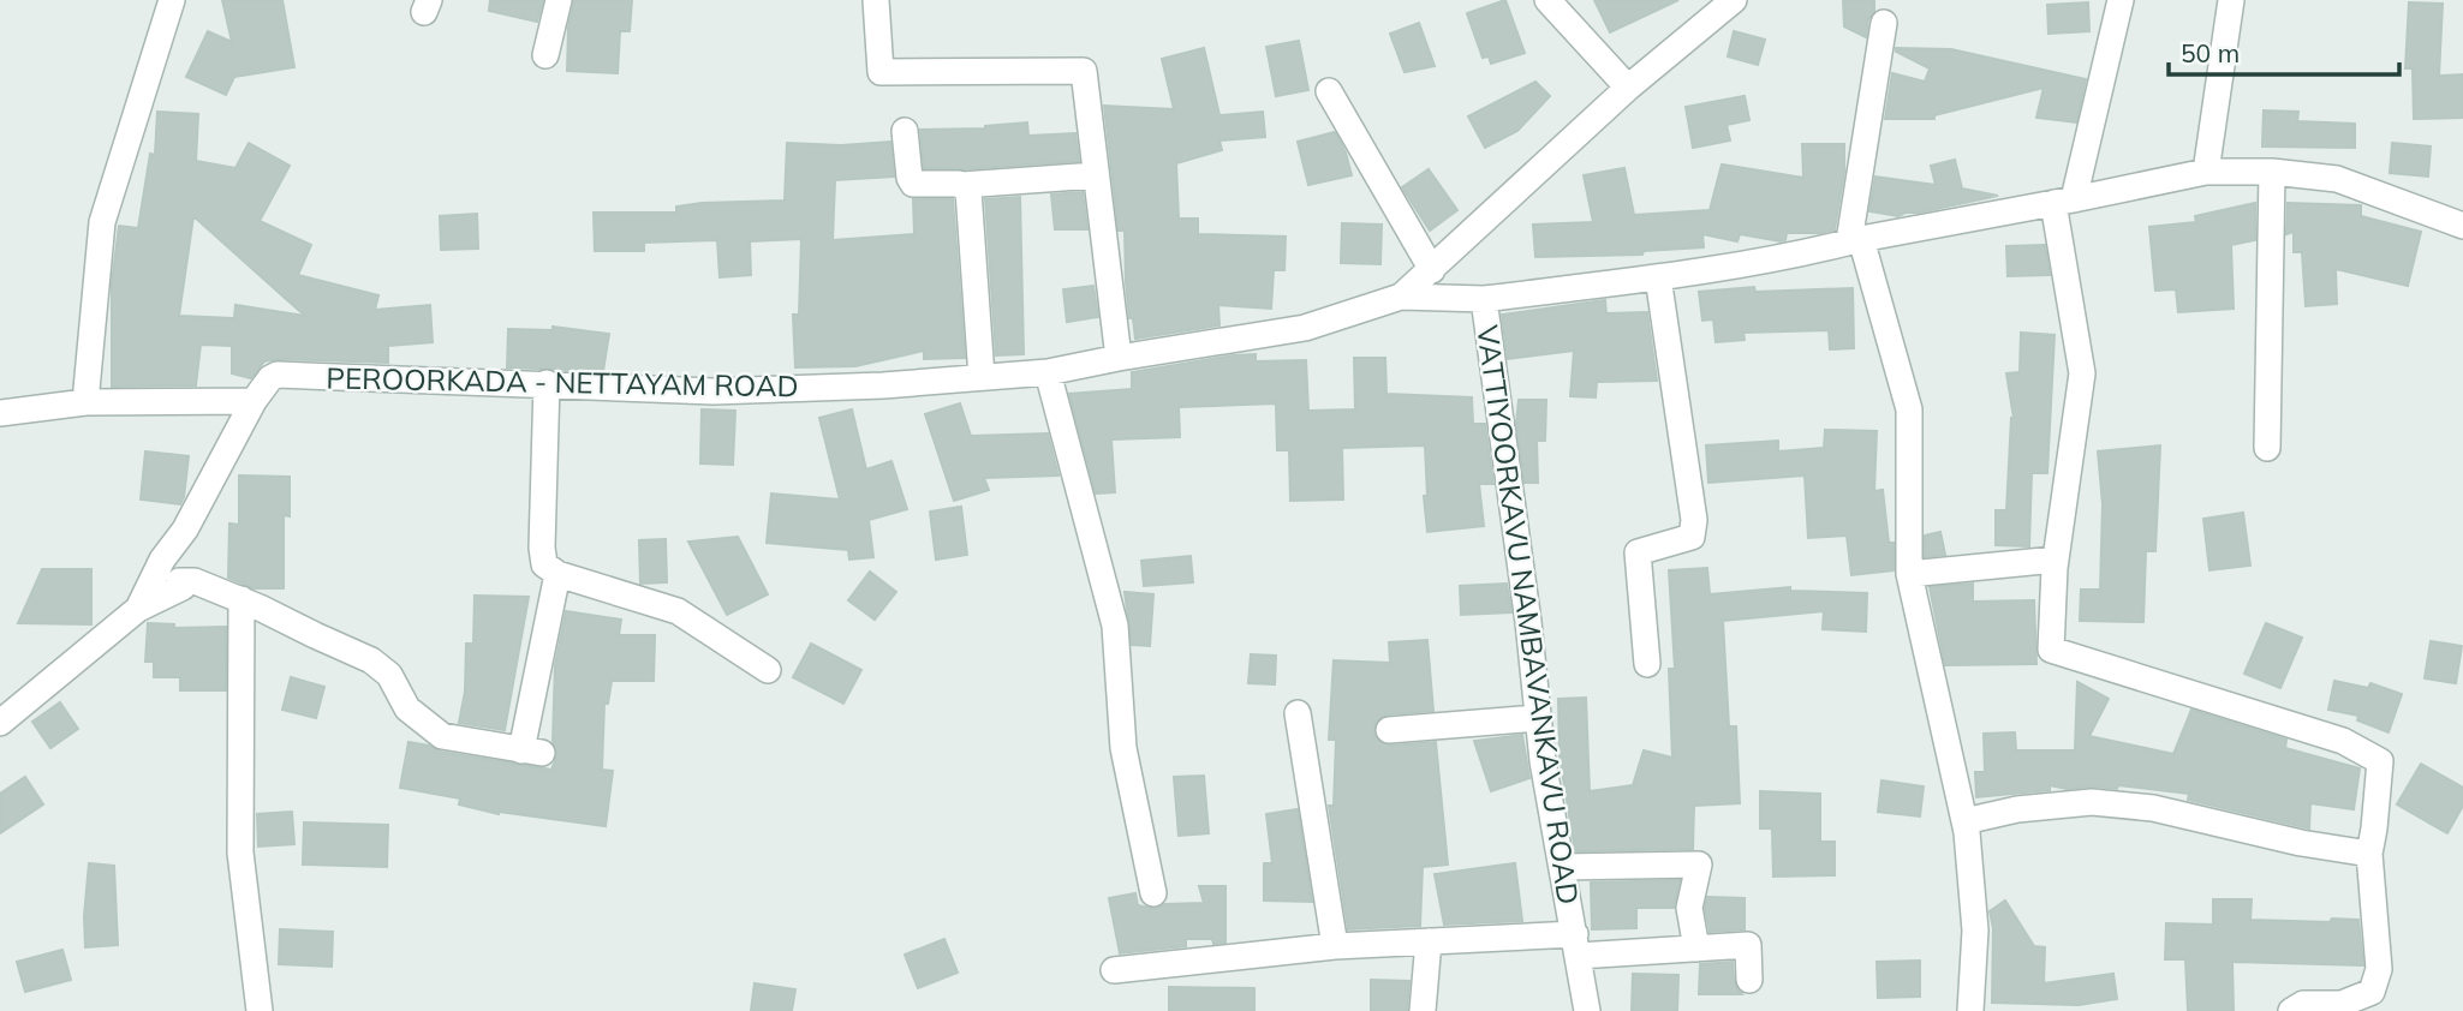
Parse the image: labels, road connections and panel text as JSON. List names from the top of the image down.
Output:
{
  "streets": {
    "street": ["PEROORKADA - NETTAYAM ROAD", "VATTIYOORKAVU NAMBAVANKAVU ROAD"]
  },
  "crossings": [
    ["PEROORKADA - NETTAYAM ROAD", "VATTIYOORKAVU NAMBAVANKAVU ROAD"]
  ],
  "scale_bar": "50 m"
}
